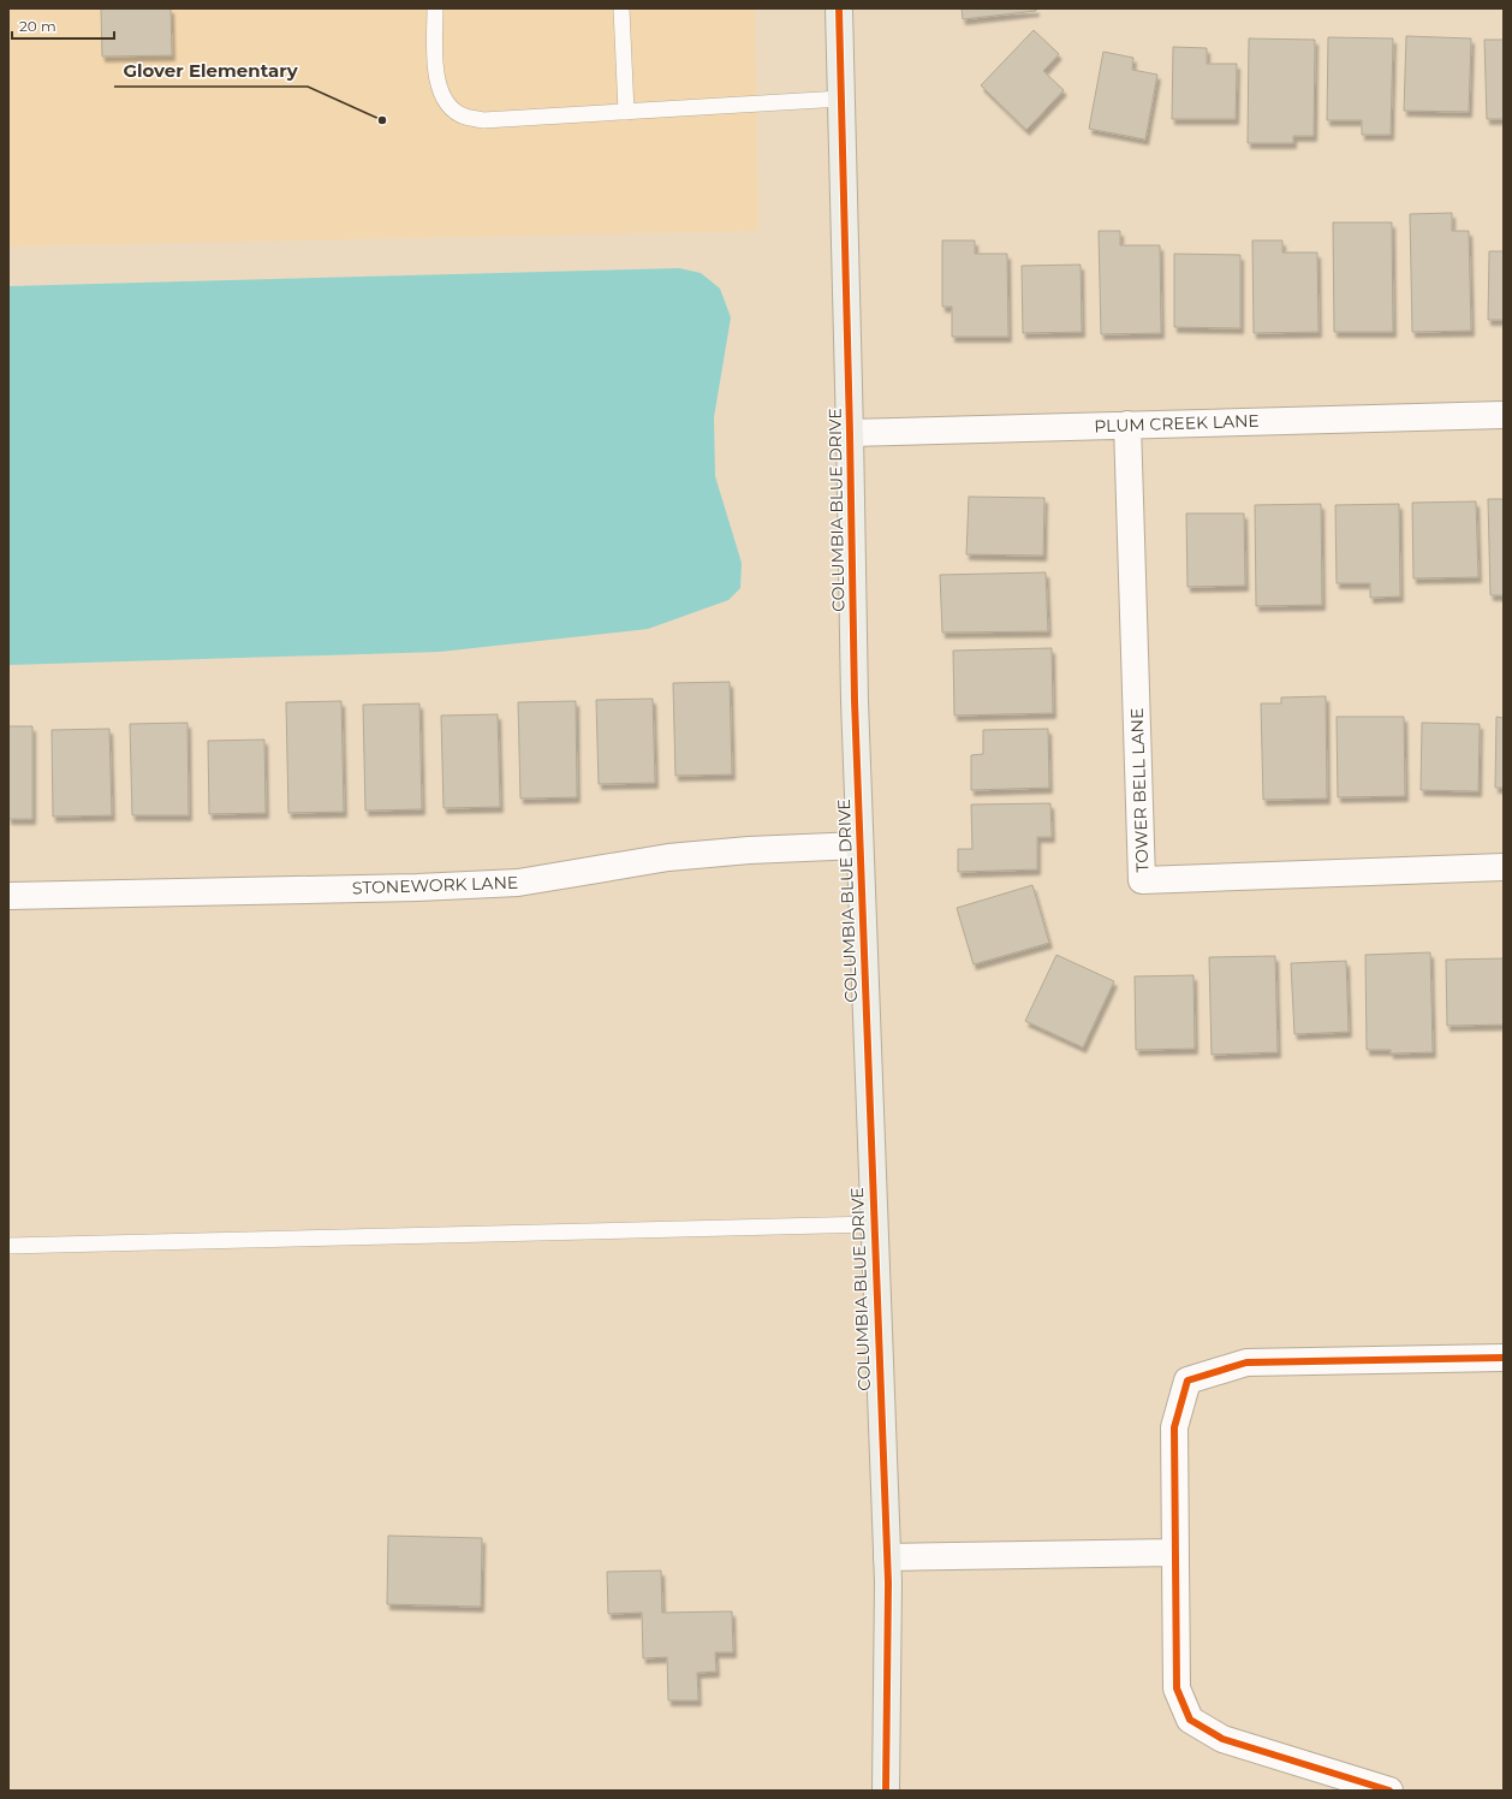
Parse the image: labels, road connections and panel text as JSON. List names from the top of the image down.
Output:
{
  "streets": {
    "street": [
      "PLUM CREEK LANE",
      "COLUMBIA BLUE DRIVE",
      "TOWER BELL LANE",
      "STONEWORK LANE"
    ]
  },
  "crossings": [
    ["PLUM CREEK LANE", "COLUMBIA BLUE DRIVE"],
    ["PLUM CREEK LANE", "TOWER BELL LANE"],
    ["COLUMBIA BLUE DRIVE", "STONEWORK LANE"]
  ],
  "places": ["Glover Elementary"],
  "scale_bar": "20 m"
}
